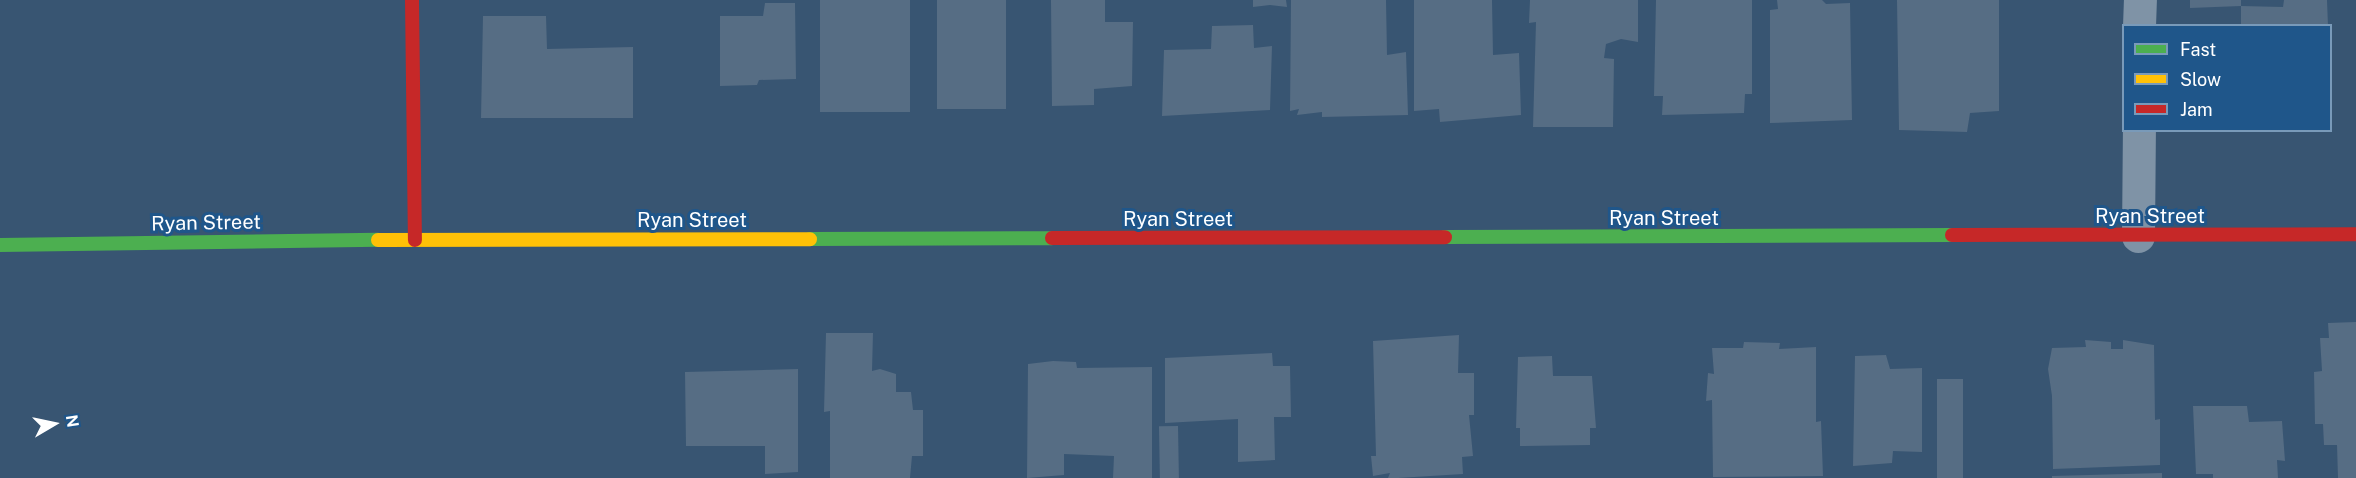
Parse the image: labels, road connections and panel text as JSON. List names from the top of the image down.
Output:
{
  "streets": {
    "street": ["Ryan Street"]
  },
  "legend": ["Fast", "Slow", "Jam"],
  "north": "right"
}
